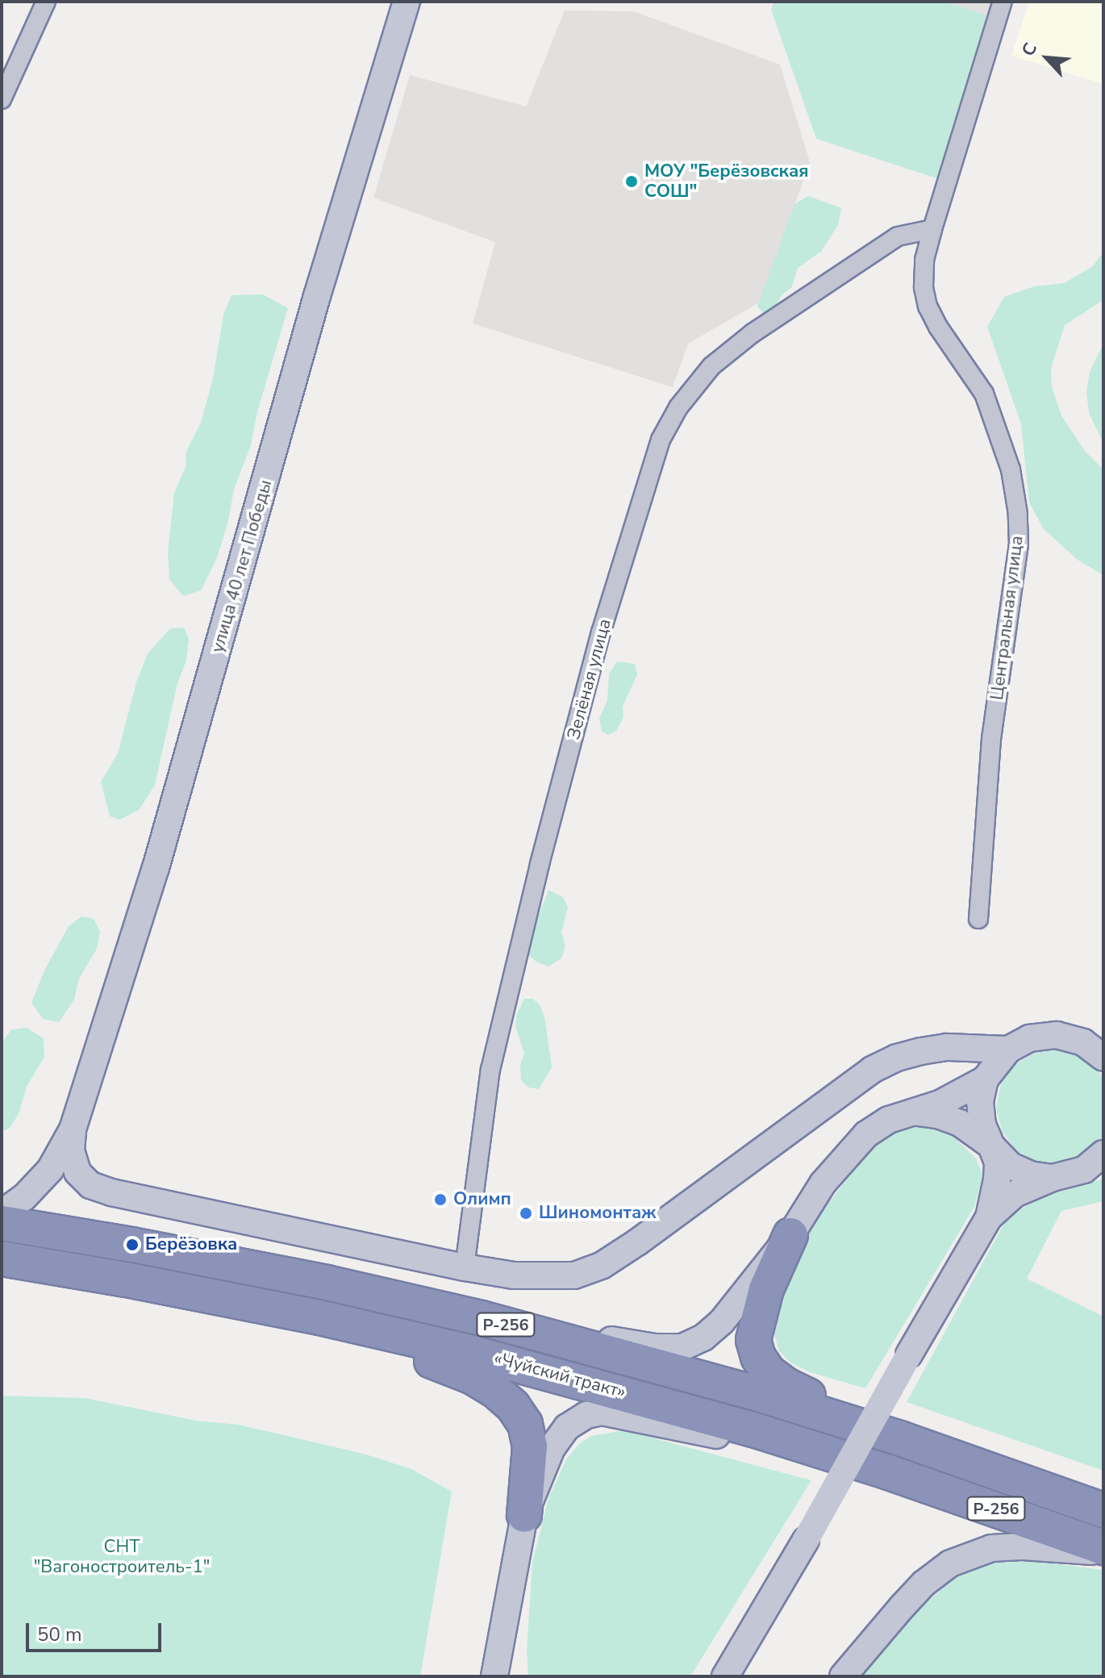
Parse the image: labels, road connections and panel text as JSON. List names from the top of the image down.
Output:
{
  "streets": {
    "highway": ["Р-256", "«Чуйский тракт»"],
    "street": ["улица 40 лет Победы", "Центральная улица", "Зелёная улица"]
  },
  "crossings": [
    ["Центральная улица", "Зелёная улица"]
  ],
  "parks": ["СНТ \"Вагоностроитель-1\""],
  "places": [
    "МОУ \"Берёзовская СОШ\"",
    "Олимп",
    "Шиномонтаж",
    "Берёзовка"
  ],
  "scale_bar": "50 m",
  "north": "top left"
}
